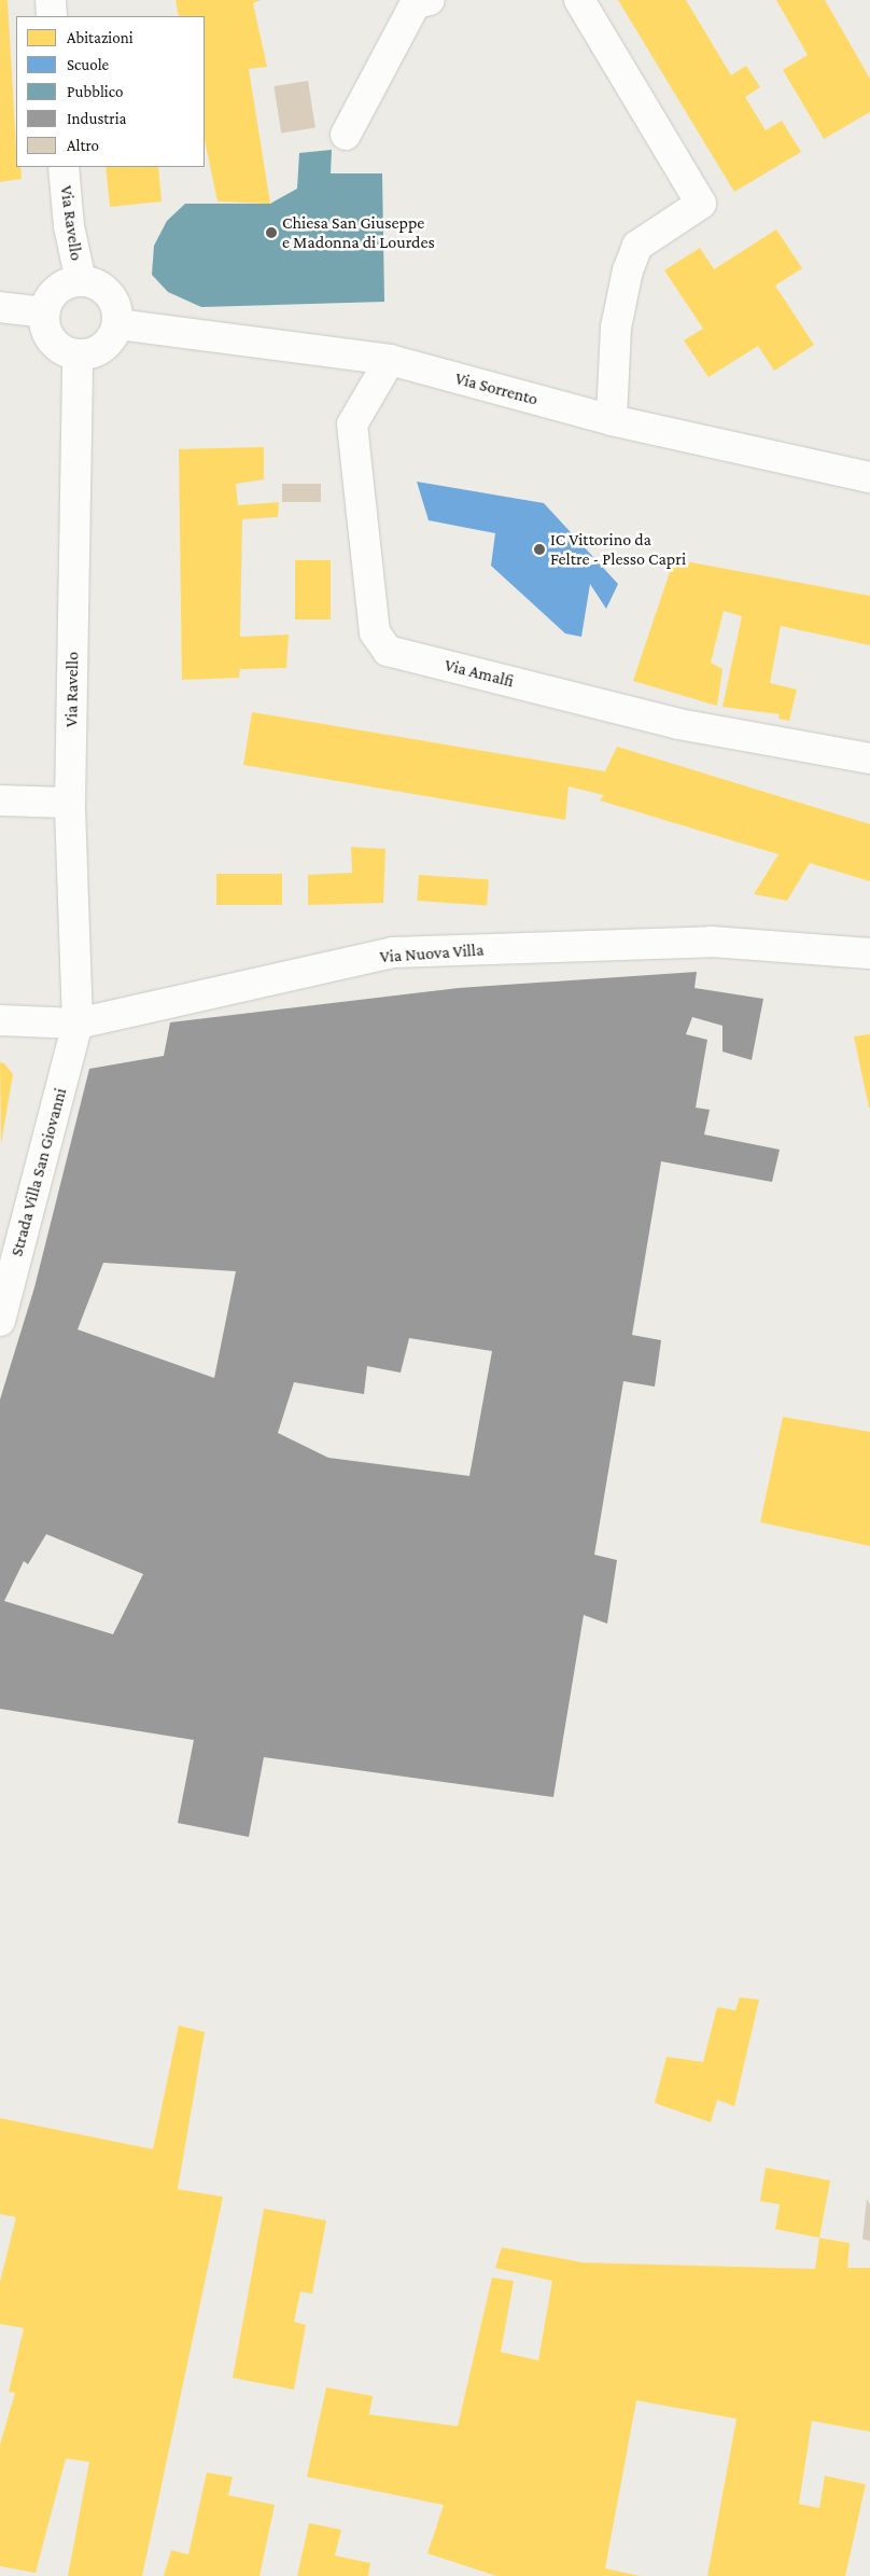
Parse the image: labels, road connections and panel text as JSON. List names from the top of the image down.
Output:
{
  "streets": {
    "street": [
      "Via Ravello",
      "Via Sorrento",
      "Via Amalfi",
      "Via Nuova Villa",
      "Strada Villa San Giovanni"
    ]
  },
  "crossings": [
    ["Via Ravello", "Via Sorrento"],
    ["Via Ravello", "Via Nuova Villa"],
    ["Via Ravello", "Strada Villa San Giovanni"],
    ["Via Sorrento", "Via Amalfi"],
    ["Via Nuova Villa", "Strada Villa San Giovanni"]
  ],
  "places": ["Chiesa San Giuseppe e Madonna di Lourdes", "IC Vittorino da Feltre - Plesso Capri"],
  "legend": [
    "Abitazioni",
    "Scuole",
    "Pubblico",
    "Industria",
    "Altro"
  ]
}
